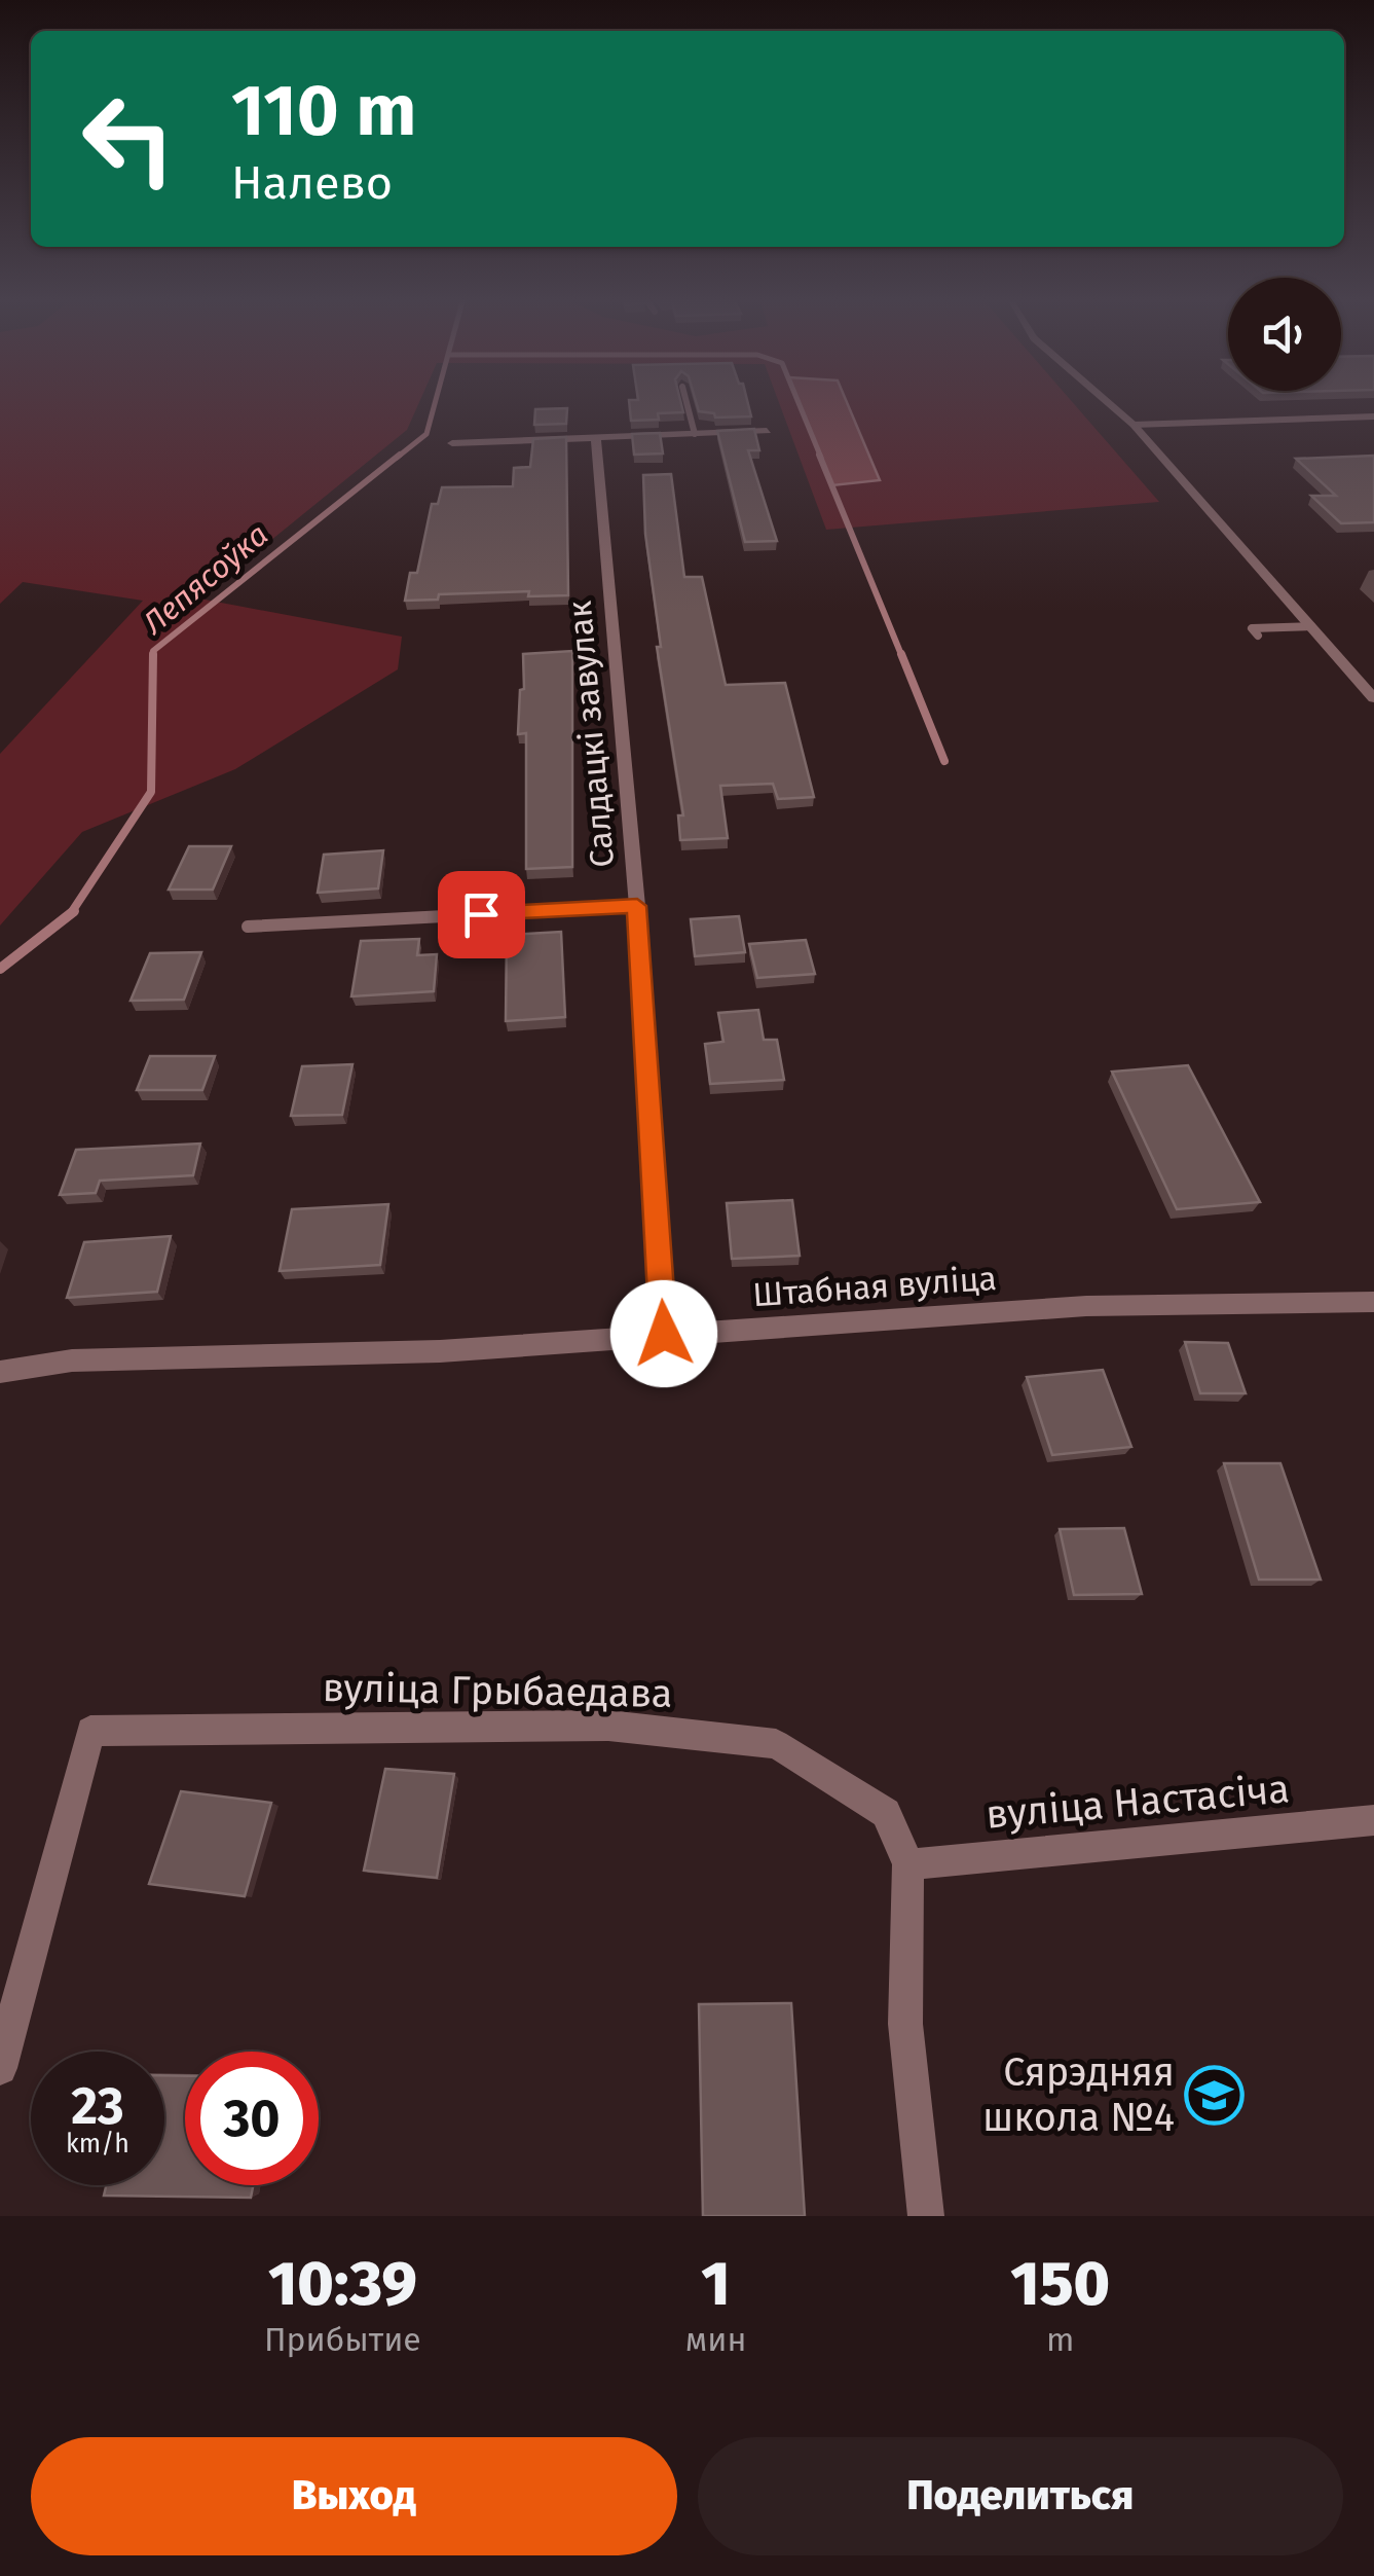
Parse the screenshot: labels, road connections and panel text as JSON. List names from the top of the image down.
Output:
{
  "streets": {
    "street": [
      "Салдацкі завулак",
      "Штабная вуліца",
      "вуліца Грыбаедава",
      "вуліца Настасіча"
    ]
  },
  "crossings": [
    ["Салдацкі завулак", "Штабная вуліца"],
    ["вуліца Грыбаедава", "вуліца Настасіча"]
  ],
  "water": ["Лепясоўка"],
  "places": {
    "school or university": ["Сярэдняя школа №4"]
  },
  "page": {
    "turn": ["110 m", "Налево"],
    "speed": "23 km/h",
    "limit": "30",
    "eta": [
      "10:39",
      "Прибытие",
      "1",
      "мин",
      "150",
      "m"
    ],
    "buttons": ["Выход", "Поделиться"]
  }
}
